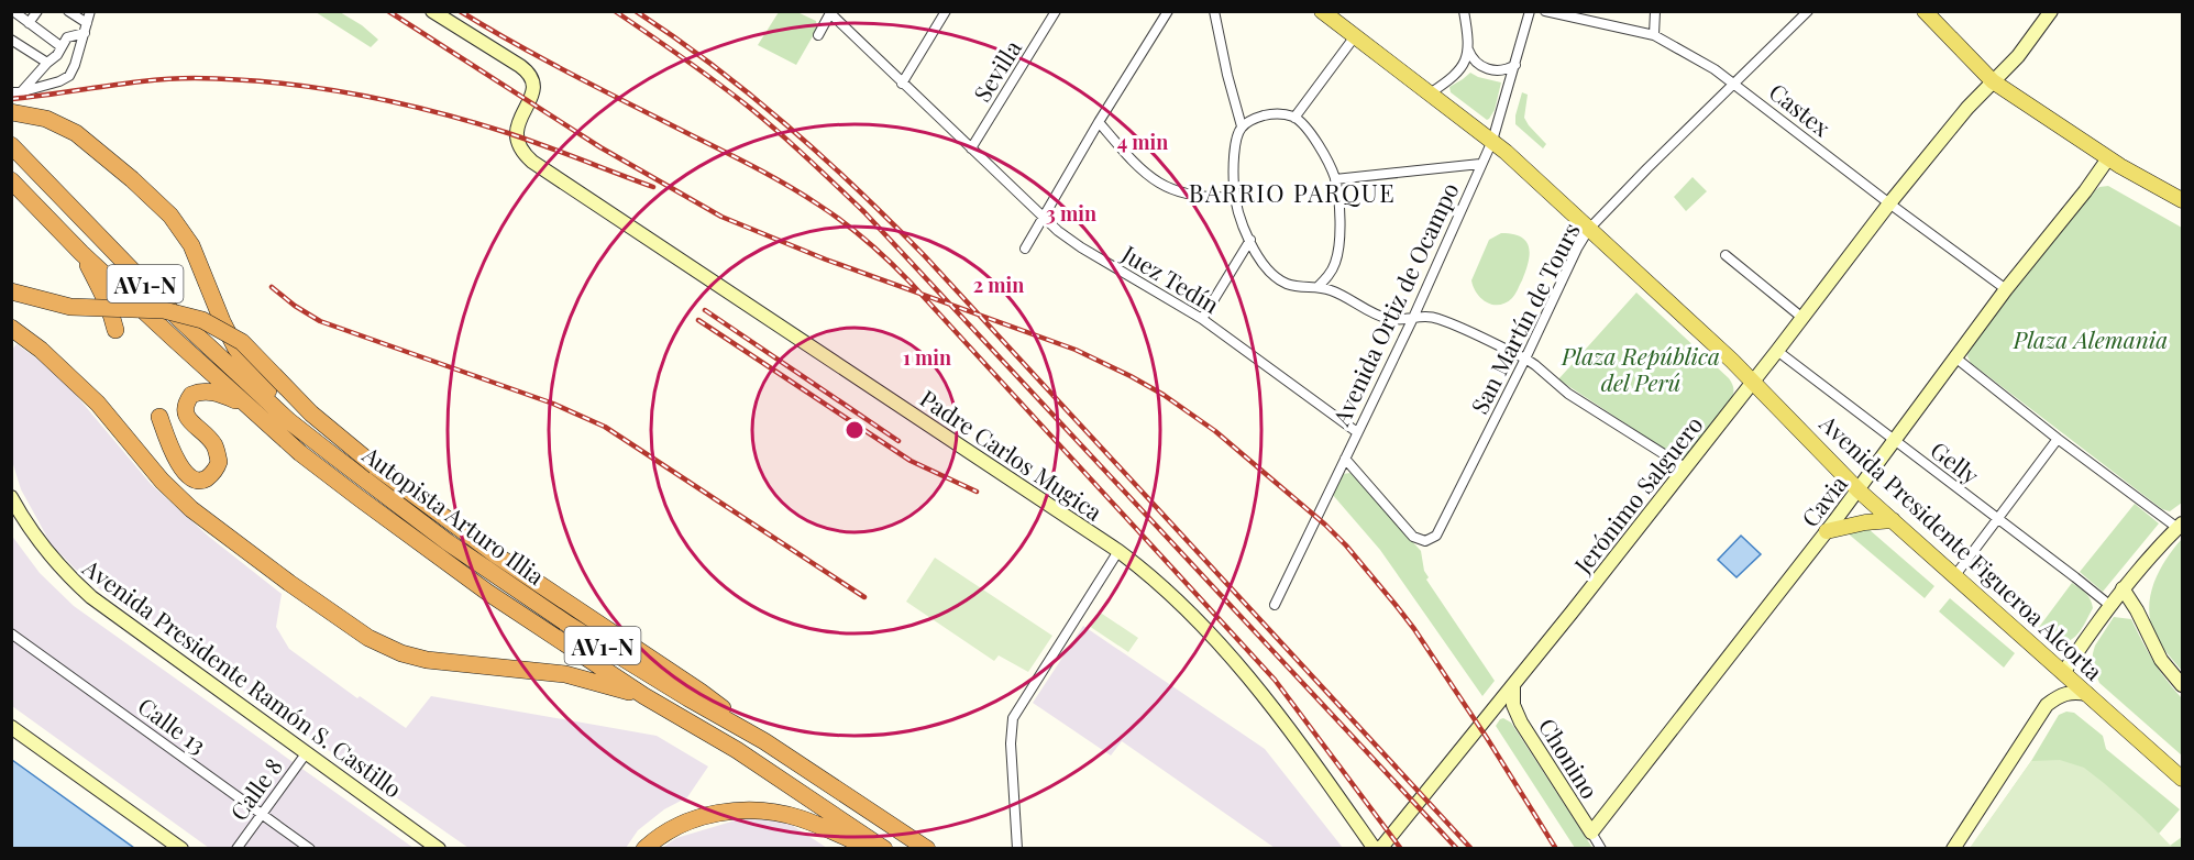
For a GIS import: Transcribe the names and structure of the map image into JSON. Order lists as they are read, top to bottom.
{
  "streets": {
    "highway": ["AV1-N", "Autopista Arturo Illia"],
    "main road": ["Avenida Presidente Figueroa Alcorta"],
    "street": [
      "Sevilla",
      "Castex",
      "Juez Tedín",
      "Avenida Ortiz de Ocampo",
      "San Martín de Tours",
      "Padre Carlos Mugica",
      "Gelly",
      "Jerónimo Salguero",
      "Cavia",
      "Avenida Presidente Ramón S. Castillo",
      "Calle 13",
      "Chonino",
      "Calle 8"
    ]
  },
  "crossings": [
    ["Sevilla", "Juez Tedín"],
    ["Castex", "San Martín de Tours"],
    ["Castex", "Jerónimo Salguero"],
    ["Castex", "Cavia"],
    ["Juez Tedín", "Avenida Ortiz de Ocampo"],
    ["Avenida Ortiz de Ocampo", "San Martín de Tours"],
    ["Avenida Ortiz de Ocampo", "Avenida Presidente Figueroa Alcorta"],
    ["San Martín de Tours", "Avenida Presidente Figueroa Alcorta"],
    ["Gelly", "Jerónimo Salguero"],
    ["Gelly", "Cavia"],
    ["Jerónimo Salguero", "Avenida Presidente Figueroa Alcorta"],
    ["Jerónimo Salguero", "Chonino"],
    ["Cavia", "Avenida Presidente Figueroa Alcorta"],
    ["Cavia", "Chonino"],
    ["Avenida Presidente Ramón S. Castillo", "Calle 8"],
    ["Calle 13", "Calle 8"]
  ],
  "districts": ["BARRIO PARQUE"],
  "parks": ["Plaza Alemania", "Plaza República del Perú"],
  "rings": [
    "4 min",
    "3 min",
    "2 min",
    "1 min"
  ]
}
